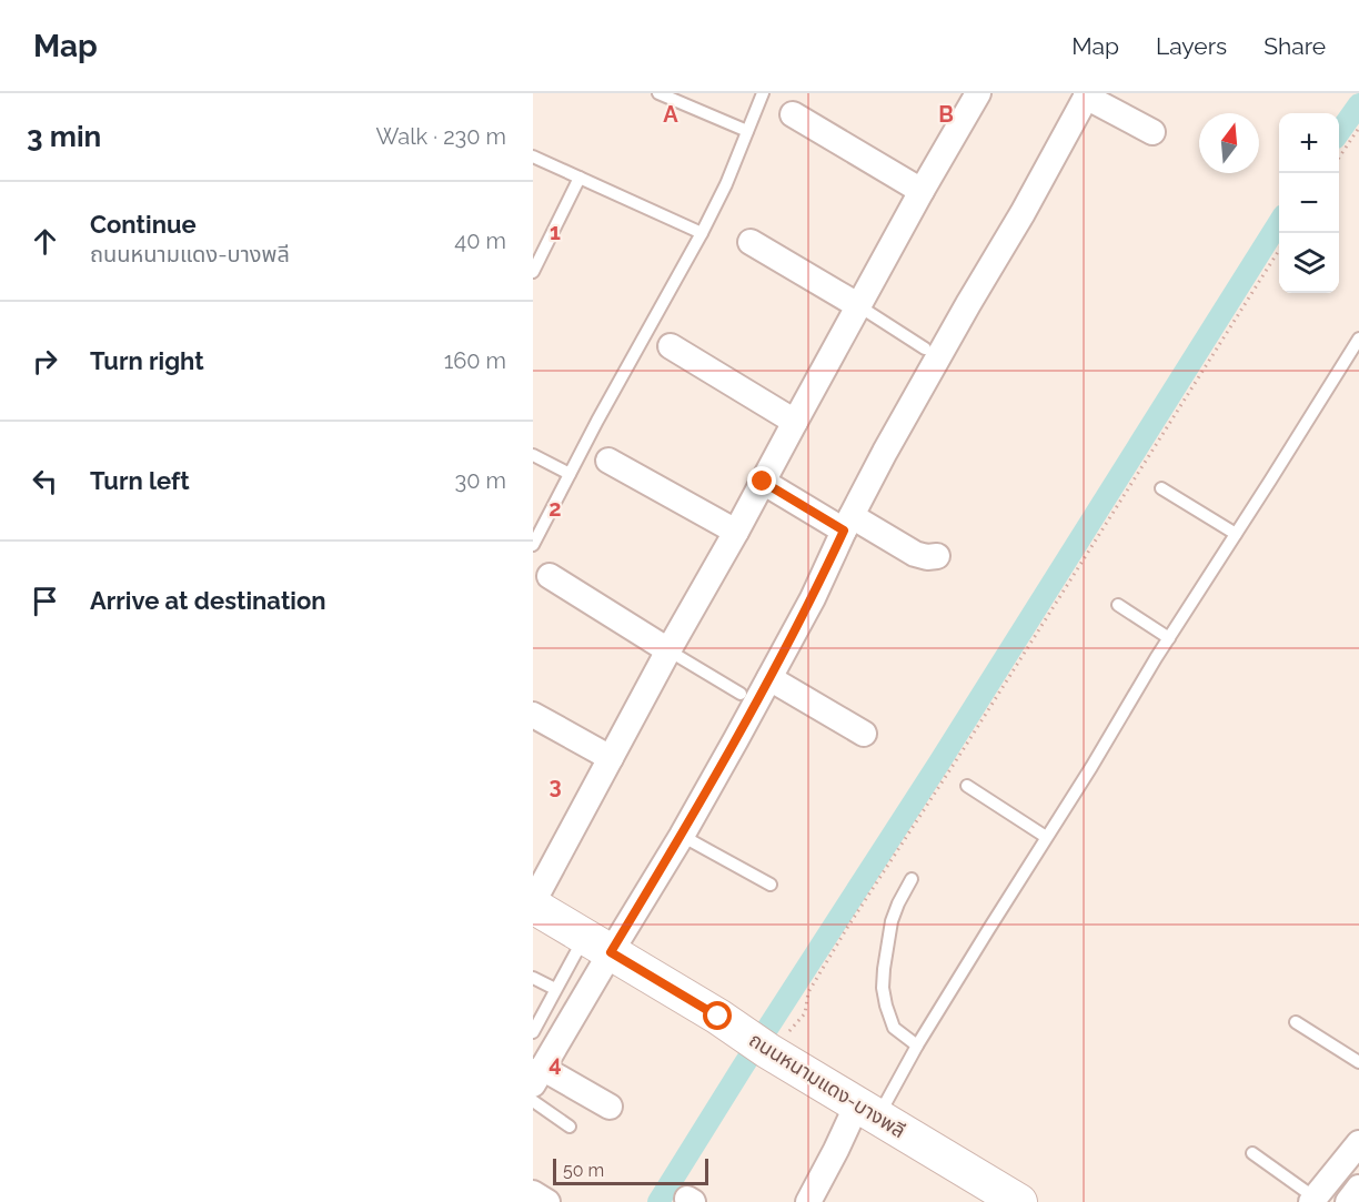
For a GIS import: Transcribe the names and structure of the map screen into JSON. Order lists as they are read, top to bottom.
{
  "streets": {
    "main road": ["ถนนหนามแดง-บางพลี"]
  },
  "scale_bar": "50 m",
  "north": "top",
  "page": {
    "header": "Map",
    "nav": ["Map", "Layers", "Share"],
    "heading": ["3 min", "Walk · 230 m"],
    "map_buttons": ["+", "−"],
    "list": [
      ["Continue", "ถนนหนามแดง-บางพลี", "40 m"],
      ["Turn right", "160 m"],
      ["Turn left", "30 m"],
      "Arrive at destination"
    ],
    "scale": "50 m"
  },
  "grid": {
    "columns": ["A", "B"],
    "rows": [
      "1",
      "2",
      "3",
      "4"
    ]
  }
}
